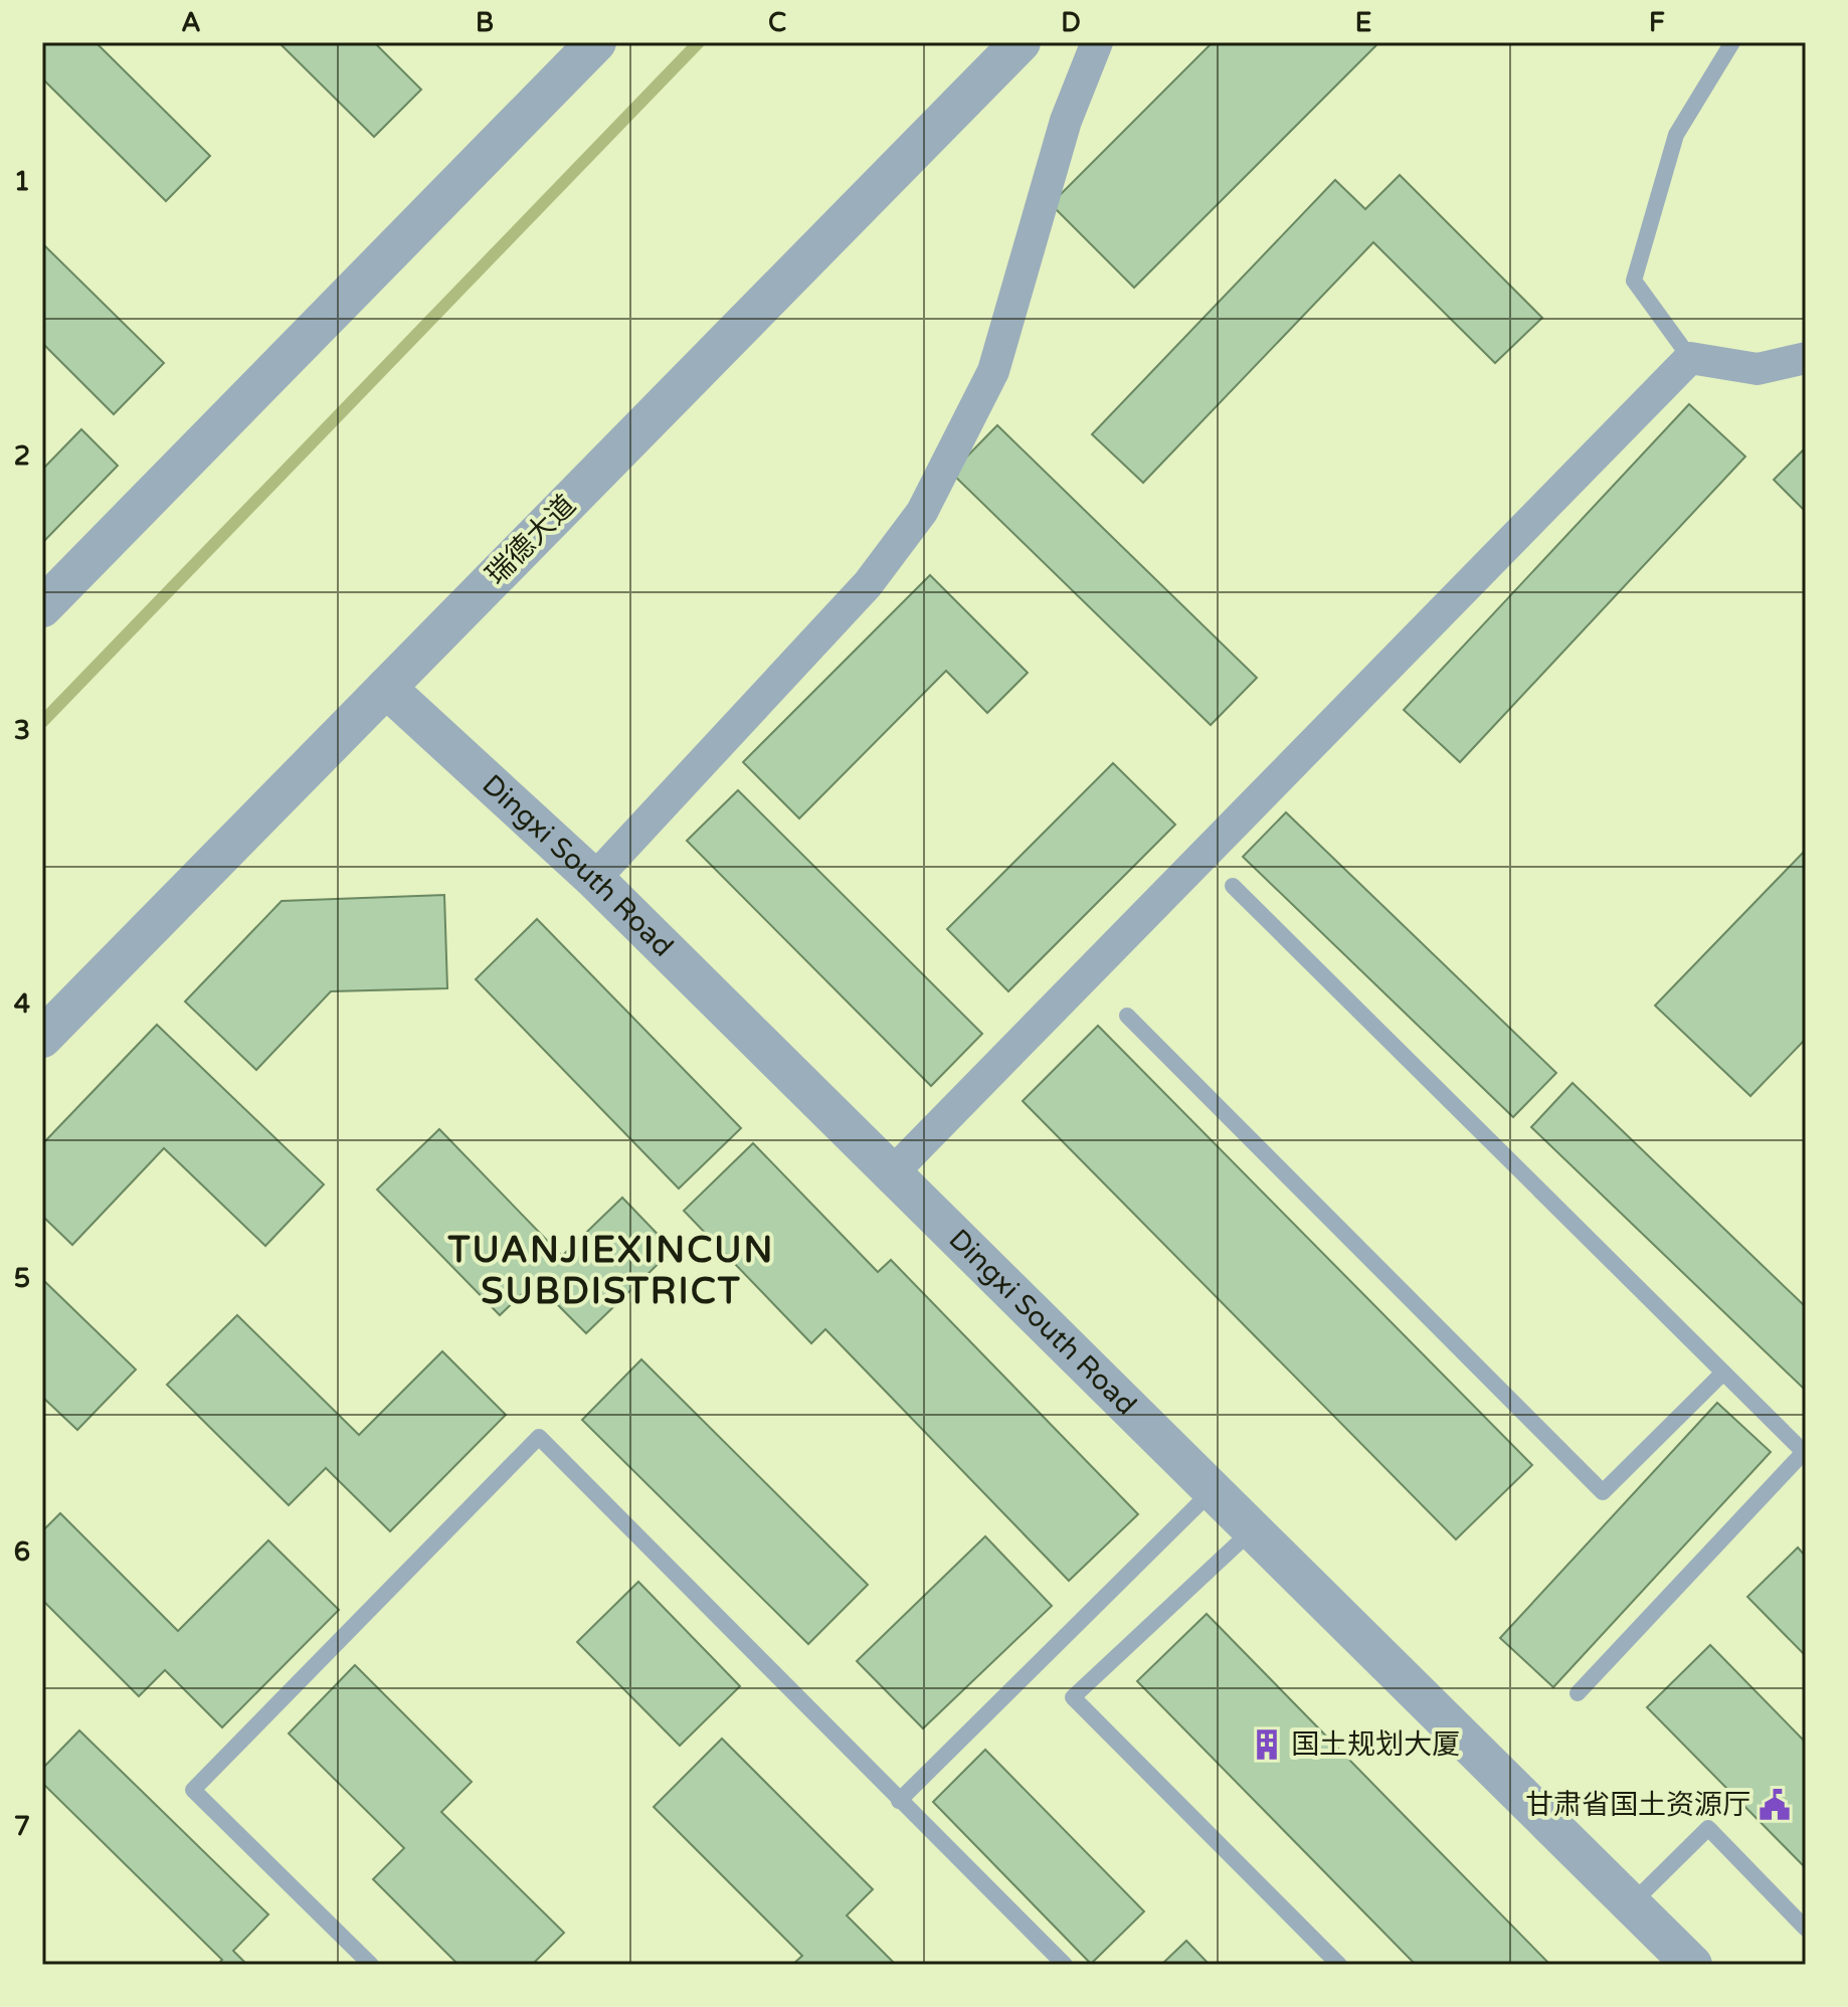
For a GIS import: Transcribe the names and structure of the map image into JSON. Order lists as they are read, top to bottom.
{
  "streets": {
    "street": ["瑞德大道", "Dingxi South Road"]
  },
  "crossings": [
    ["瑞德大道", "Dingxi South Road"]
  ],
  "districts": ["TUANJIEXINCUN SUBDISTRICT"],
  "places": {
    "building": ["国土规划大厦"],
    "public building": ["甘肃省国土资源厅"]
  },
  "grid": {
    "columns": [
      "A",
      "B",
      "C",
      "D",
      "E",
      "F"
    ],
    "rows": [
      "1",
      "2",
      "3",
      "4",
      "5",
      "6",
      "7"
    ]
  }
}
